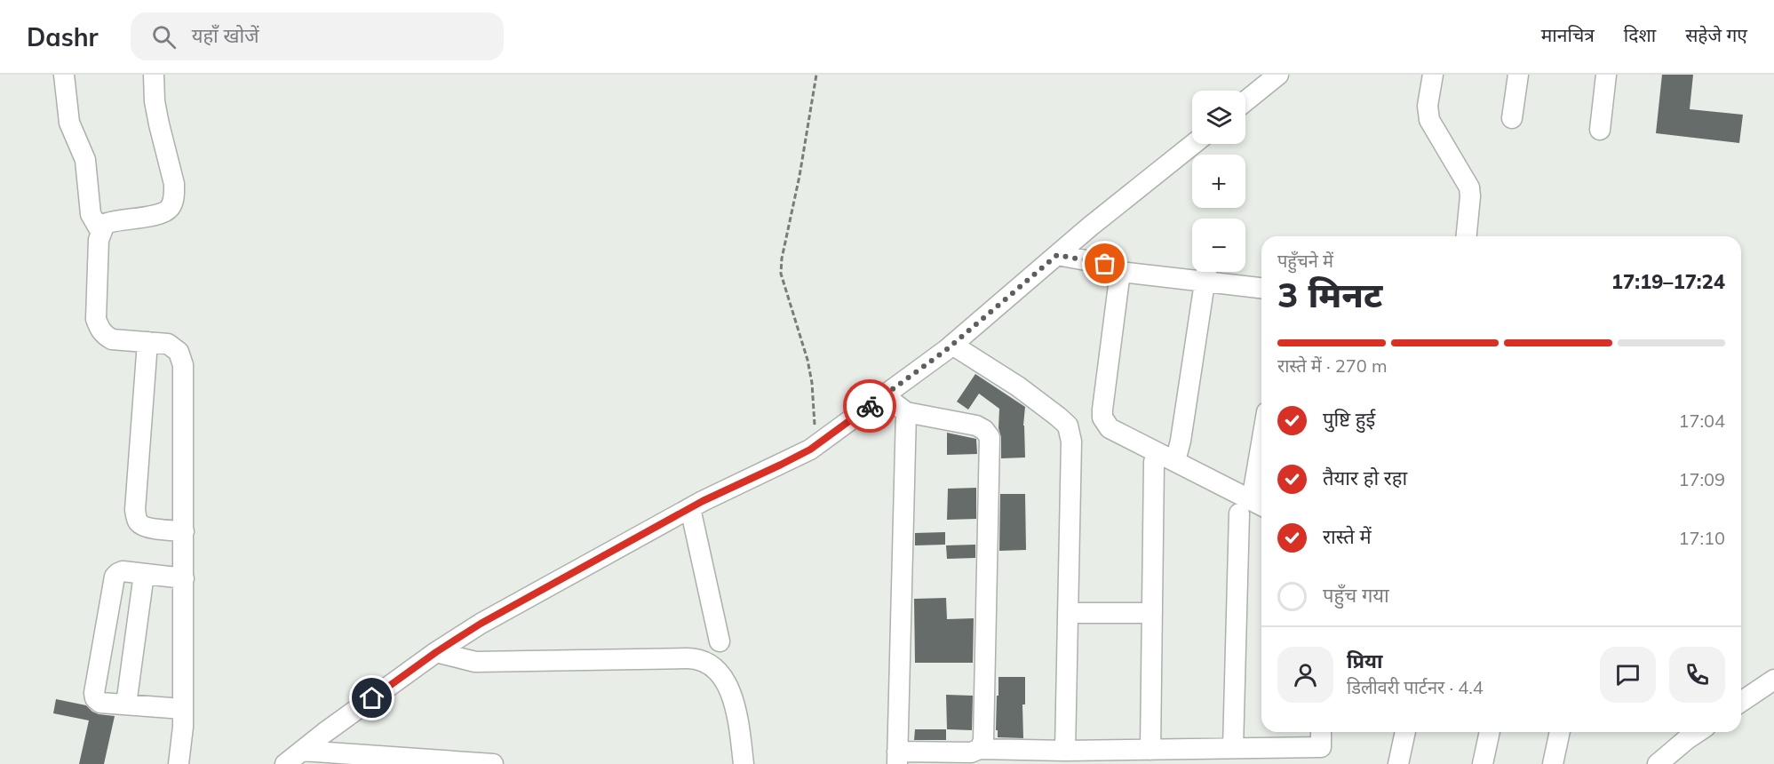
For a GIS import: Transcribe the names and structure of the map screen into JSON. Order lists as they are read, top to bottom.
{
  "page": {
    "header": "Dashr",
    "search": "यहाँ खोजें",
    "nav": ["मानचित्र", "दिशा", "सहेजे गए"],
    "map_buttons": ["+", "−"],
    "heading": ["3 मिनट", "पहुँचने में", "17:19–17:24"],
    "panel": ["प्रिया", "डिलीवरी पार्टनर · 4.4"],
    "bar": "रास्ते में · 270 m",
    "list": [
      ["पुष्टि हुई", "17:04"],
      ["तैयार हो रहा", "17:09"],
      ["रास्ते में", "17:10"],
      "पहुँच गया"
    ]
  }
}
